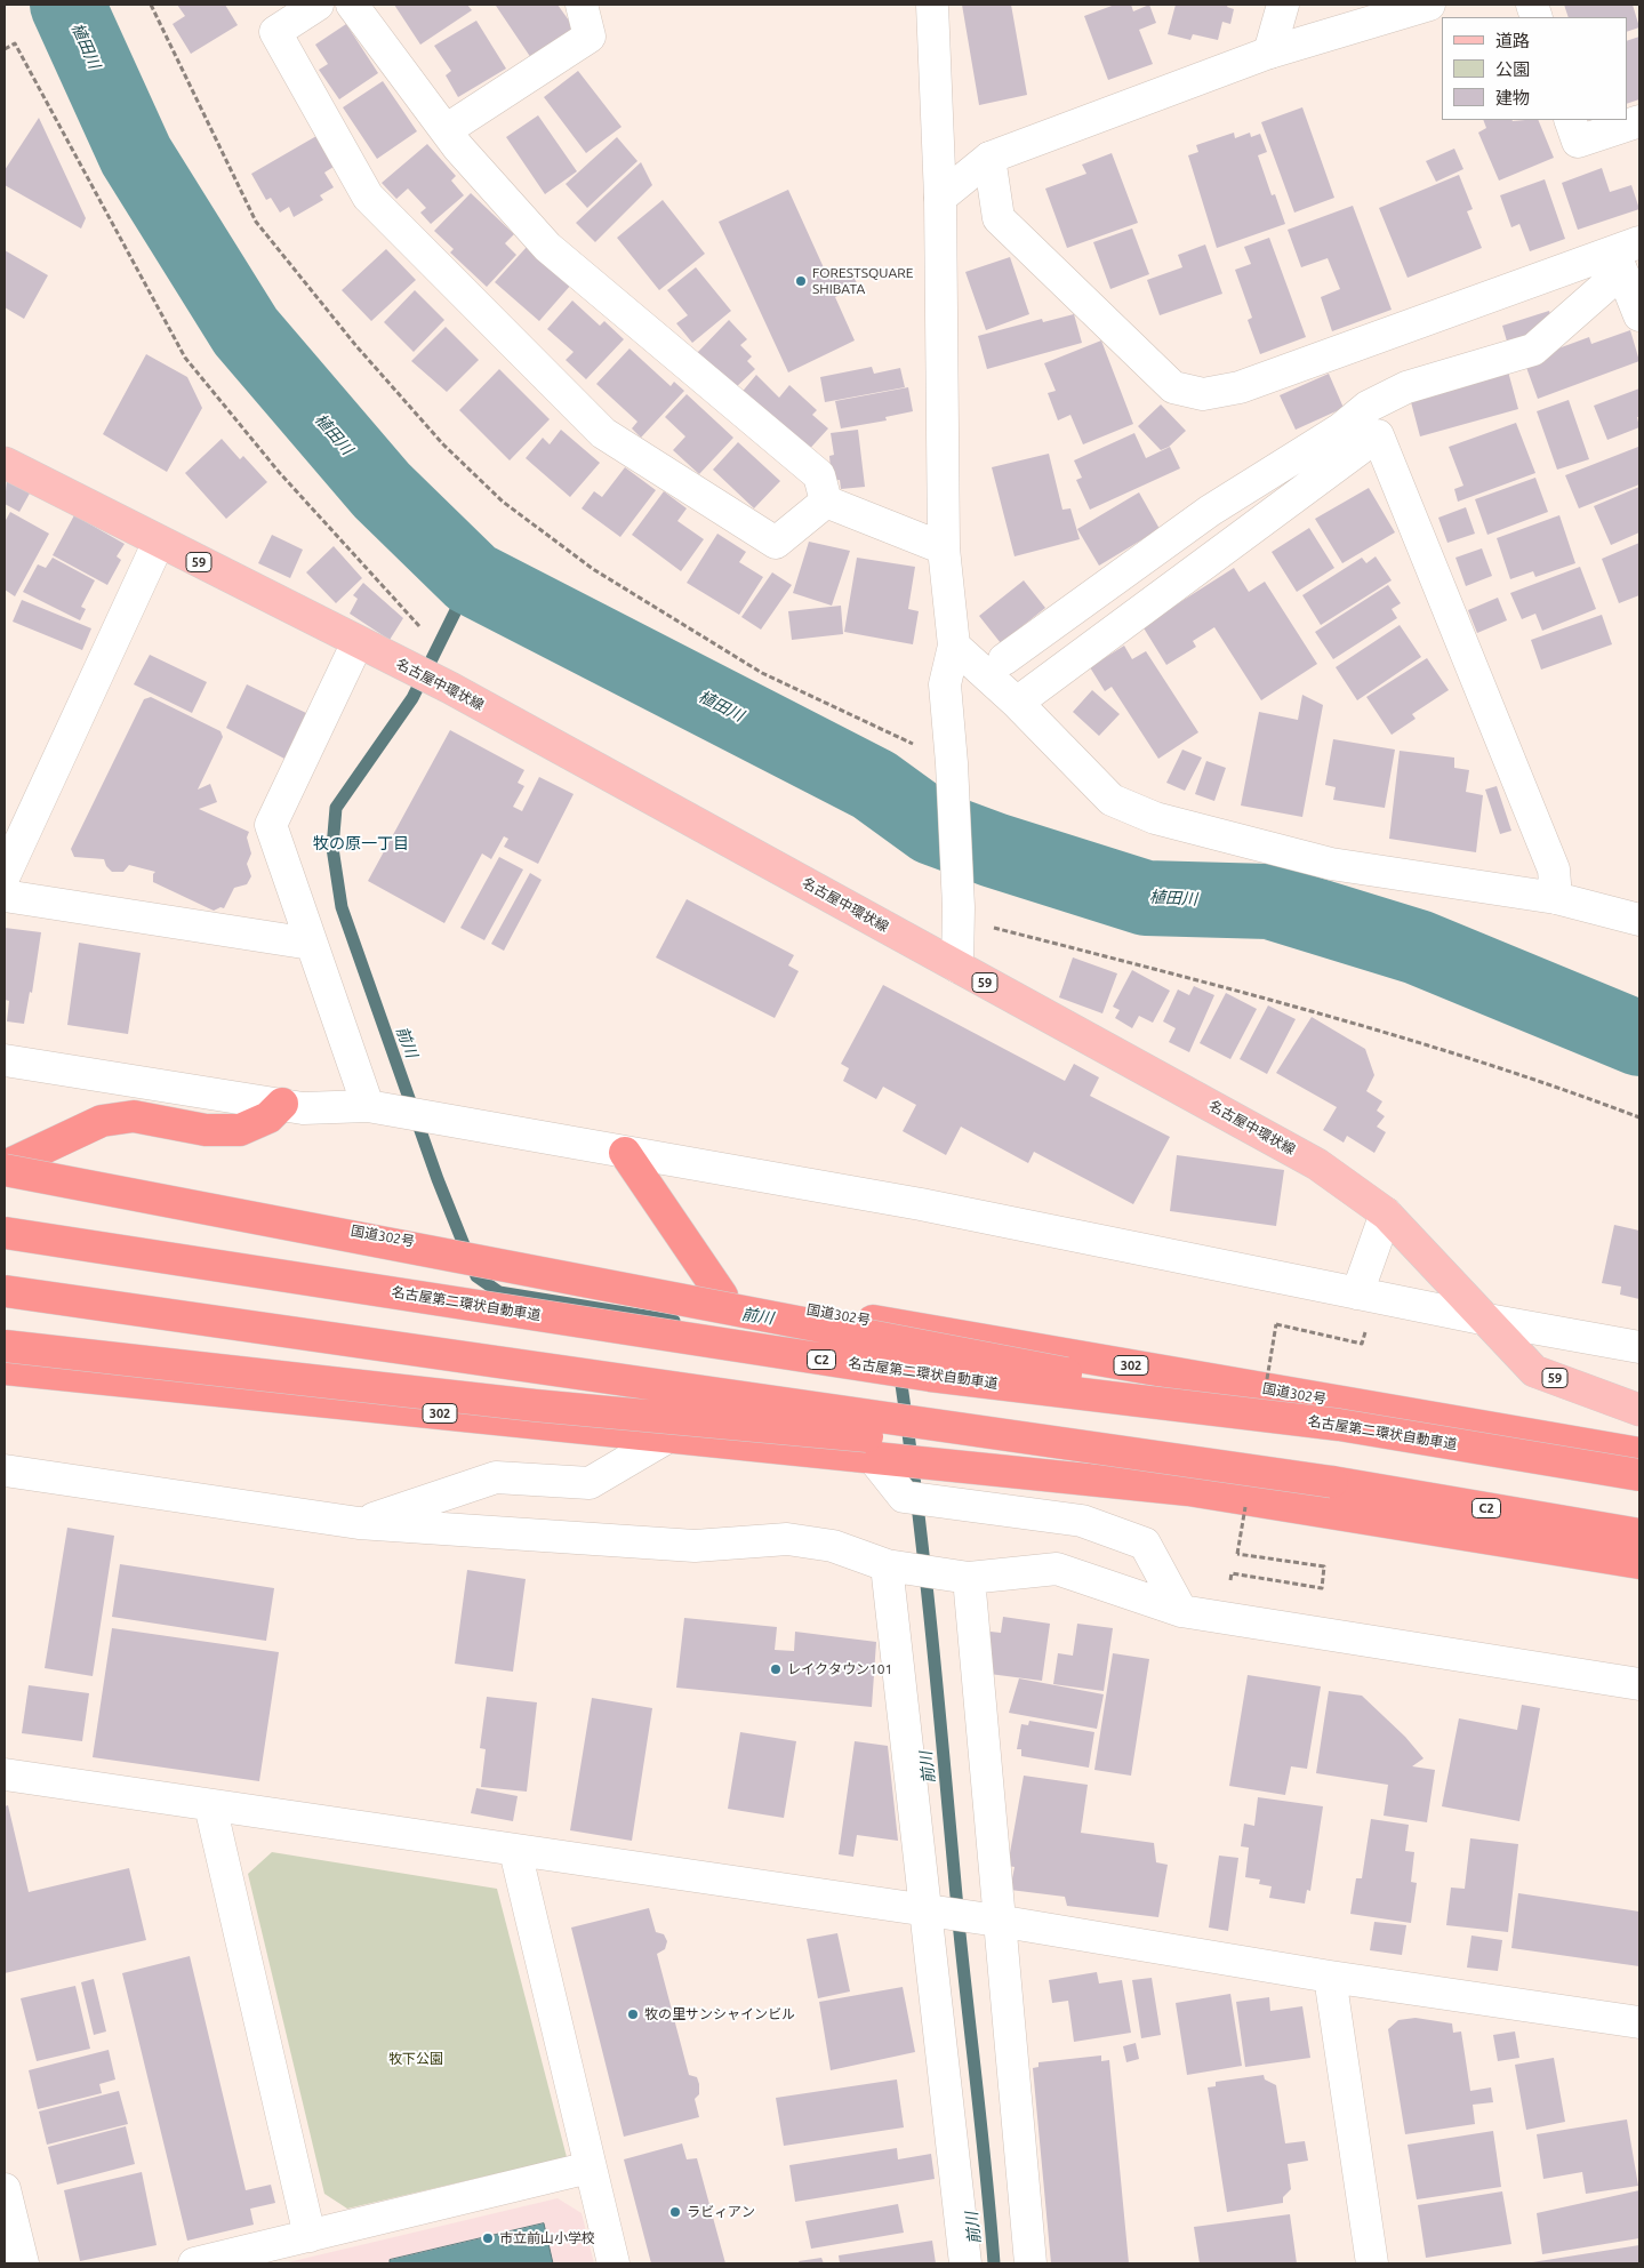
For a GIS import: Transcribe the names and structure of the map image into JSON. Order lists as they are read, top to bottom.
{
  "streets": {
    "highway": [
      "国道302号",
      "名古屋第二環状自動車道",
      "C2",
      "302"
    ],
    "main road": ["59", "名古屋中環状線"]
  },
  "districts": ["牧の原一丁目"],
  "water": ["植田川", "前川"],
  "parks": ["牧下公園"],
  "places": [
    "FORESTSQUARE SHIBATA",
    "レイクタウン101",
    "牧の里サンシャインビル",
    "ラビィアン",
    "市立前山小学校"
  ],
  "legend": ["道路", "公園", "建物"]
}
